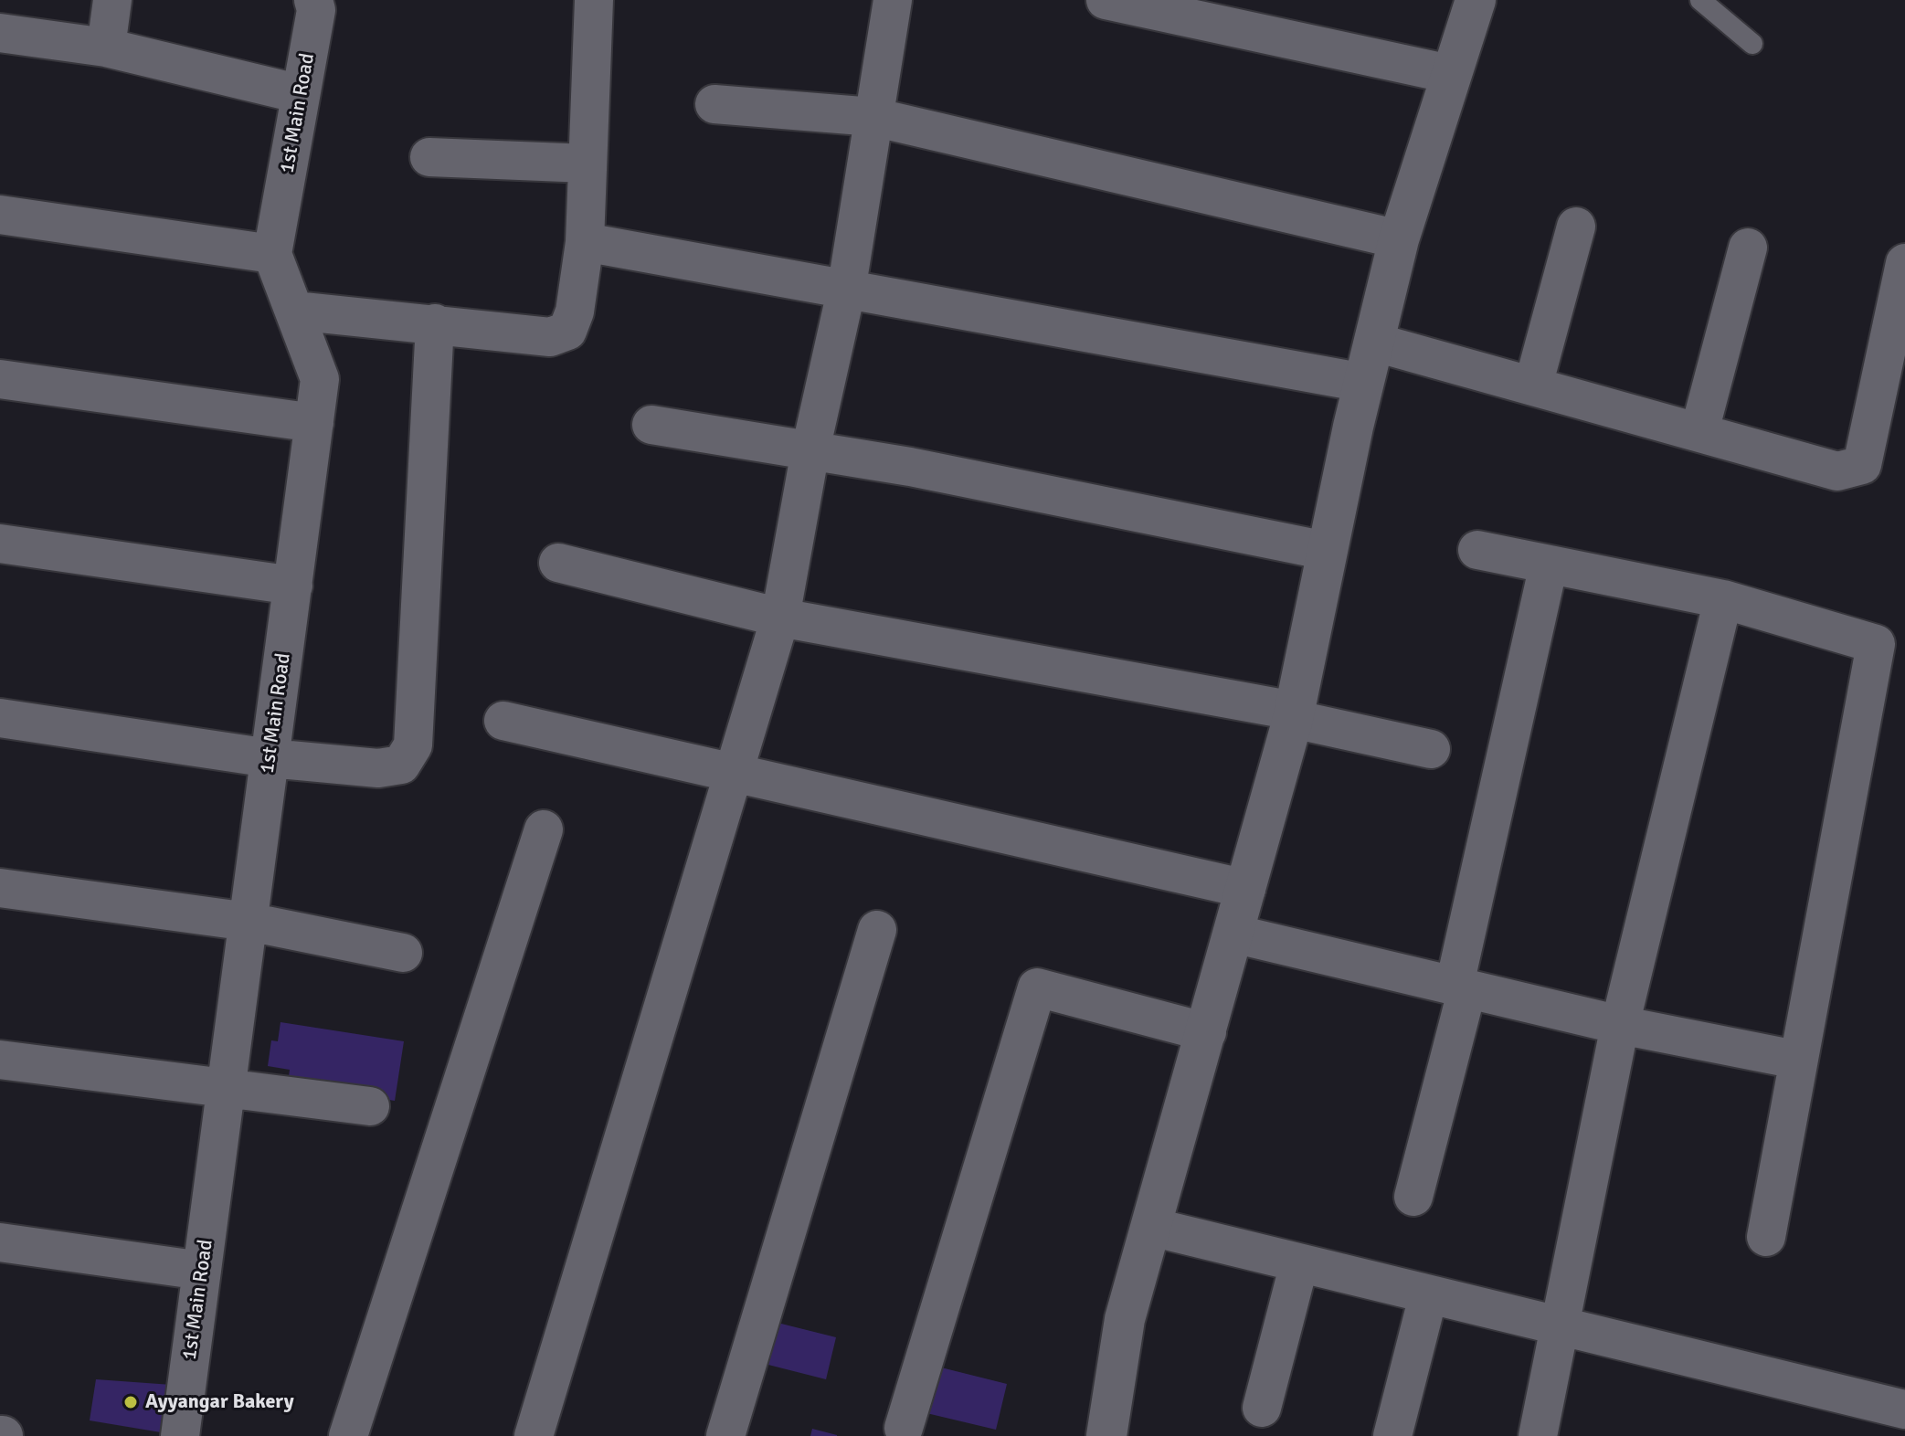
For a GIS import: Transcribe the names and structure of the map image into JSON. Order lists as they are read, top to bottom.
{
  "streets": {
    "street": ["1st Main Road"]
  },
  "places": ["Ayyangar Bakery"]
}
